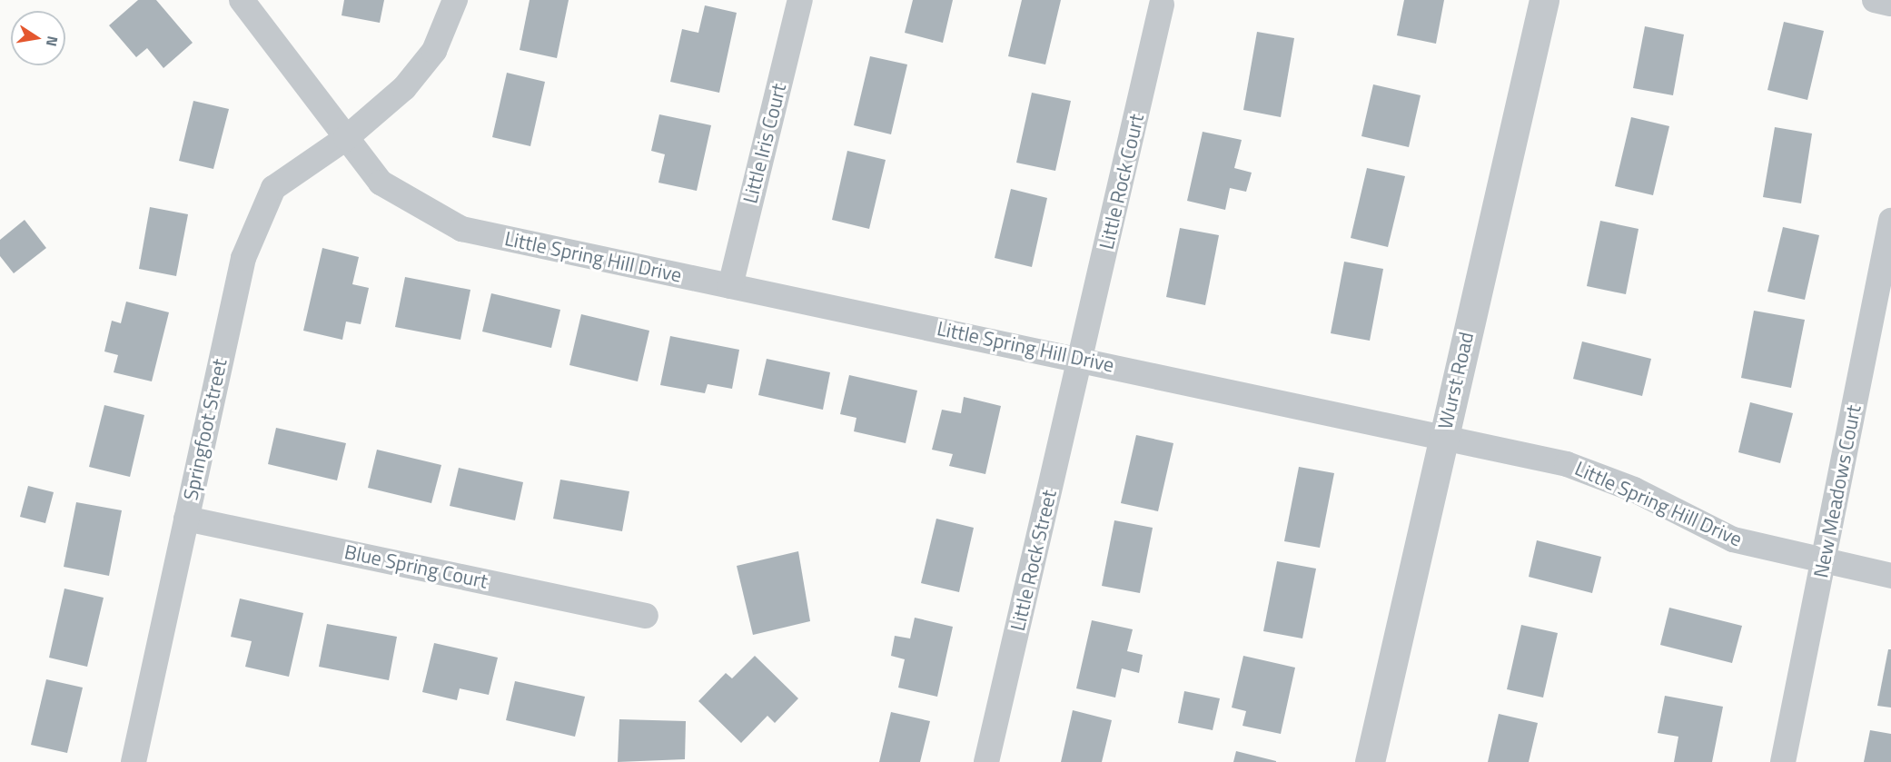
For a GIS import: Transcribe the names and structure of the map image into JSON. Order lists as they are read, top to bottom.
{
  "streets": {
    "street": [
      "Little Iris Court",
      "Little Rock Court",
      "Little Spring Hill Drive",
      "Wurst Road",
      "Springfoot Street",
      "New Meadows Court",
      "Little Rock Street",
      "Blue Spring Court"
    ]
  },
  "crossings": [
    ["Little Iris Court", "Little Spring Hill Drive"],
    ["Little Rock Court", "Little Spring Hill Drive"],
    ["Little Rock Court", "Little Rock Street"],
    ["Little Spring Hill Drive", "Wurst Road"],
    ["Little Spring Hill Drive", "Springfoot Street"],
    ["Little Spring Hill Drive", "New Meadows Court"],
    ["Little Spring Hill Drive", "Little Rock Street"],
    ["Springfoot Street", "Blue Spring Court"]
  ],
  "north": "right"
}
